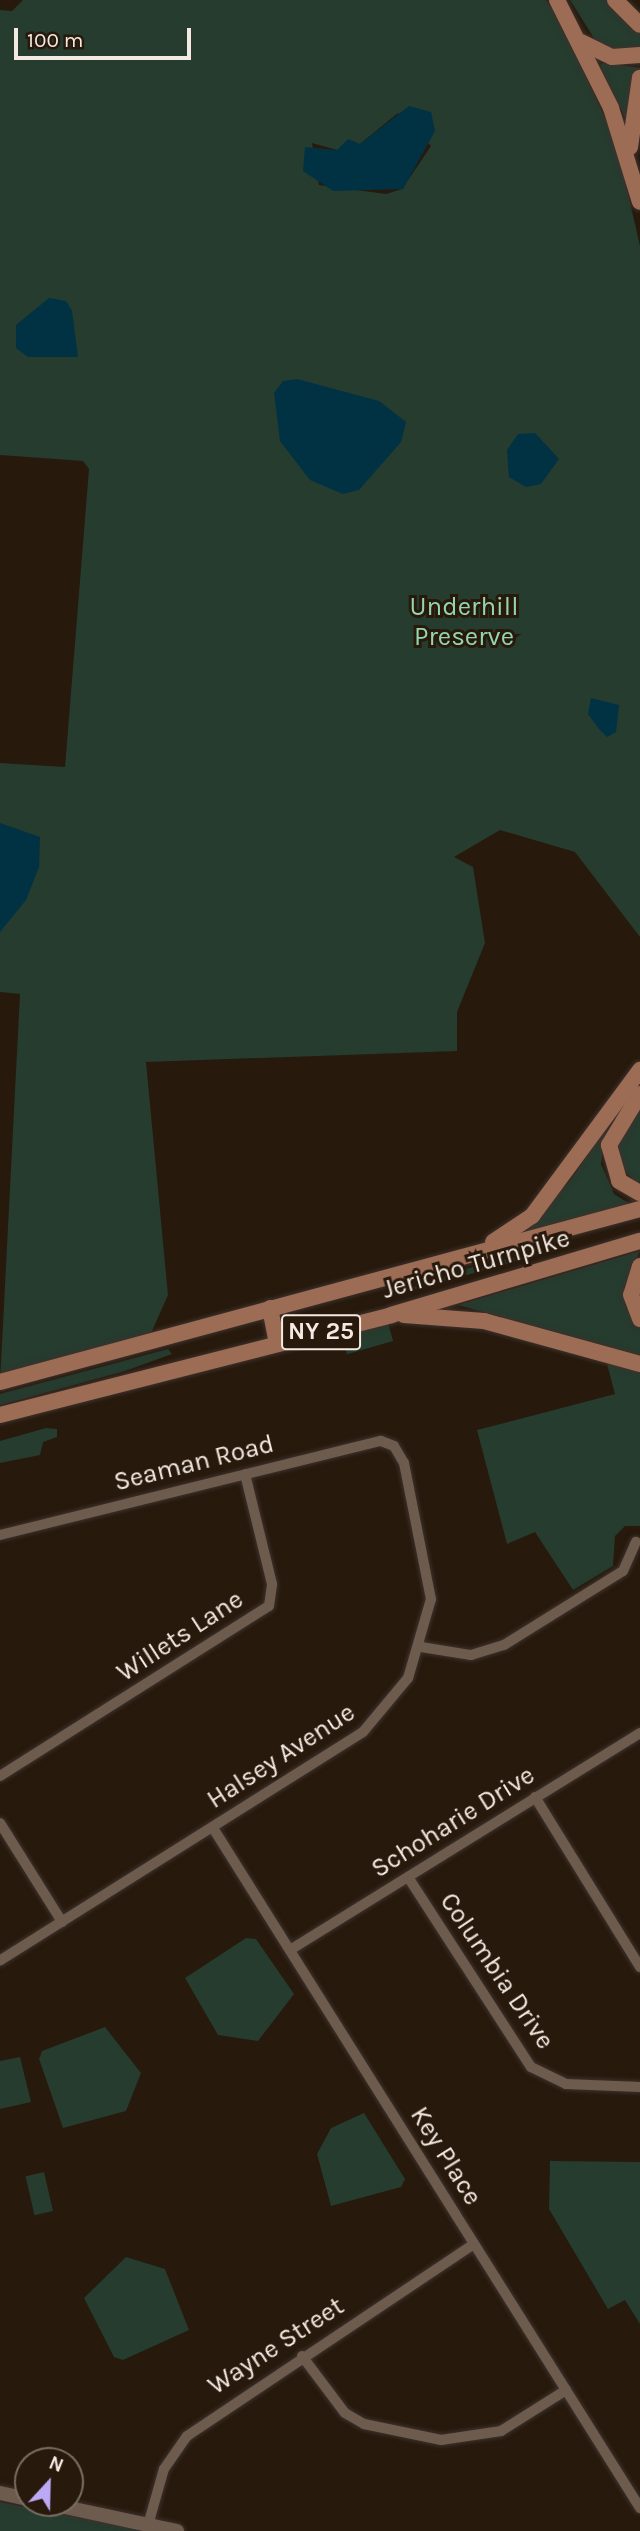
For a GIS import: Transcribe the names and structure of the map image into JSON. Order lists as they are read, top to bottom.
{
  "streets": {
    "main road": ["Jericho Turnpike", "NY 25"],
    "street": [
      "Seaman Road",
      "Willets Lane",
      "Halsey Avenue",
      "Schoharie Drive",
      "Columbia Drive",
      "Key Place",
      "Wayne Street"
    ]
  },
  "crossings": [
    ["Seaman Road", "Willets Lane"],
    ["Seaman Road", "Halsey Avenue"],
    ["Halsey Avenue", "Key Place"],
    ["Schoharie Drive", "Columbia Drive"],
    ["Schoharie Drive", "Key Place"],
    ["Key Place", "Wayne Street"]
  ],
  "parks": ["Underhill Preserve"],
  "scale_bar": "100 m",
  "north": "top"
}
